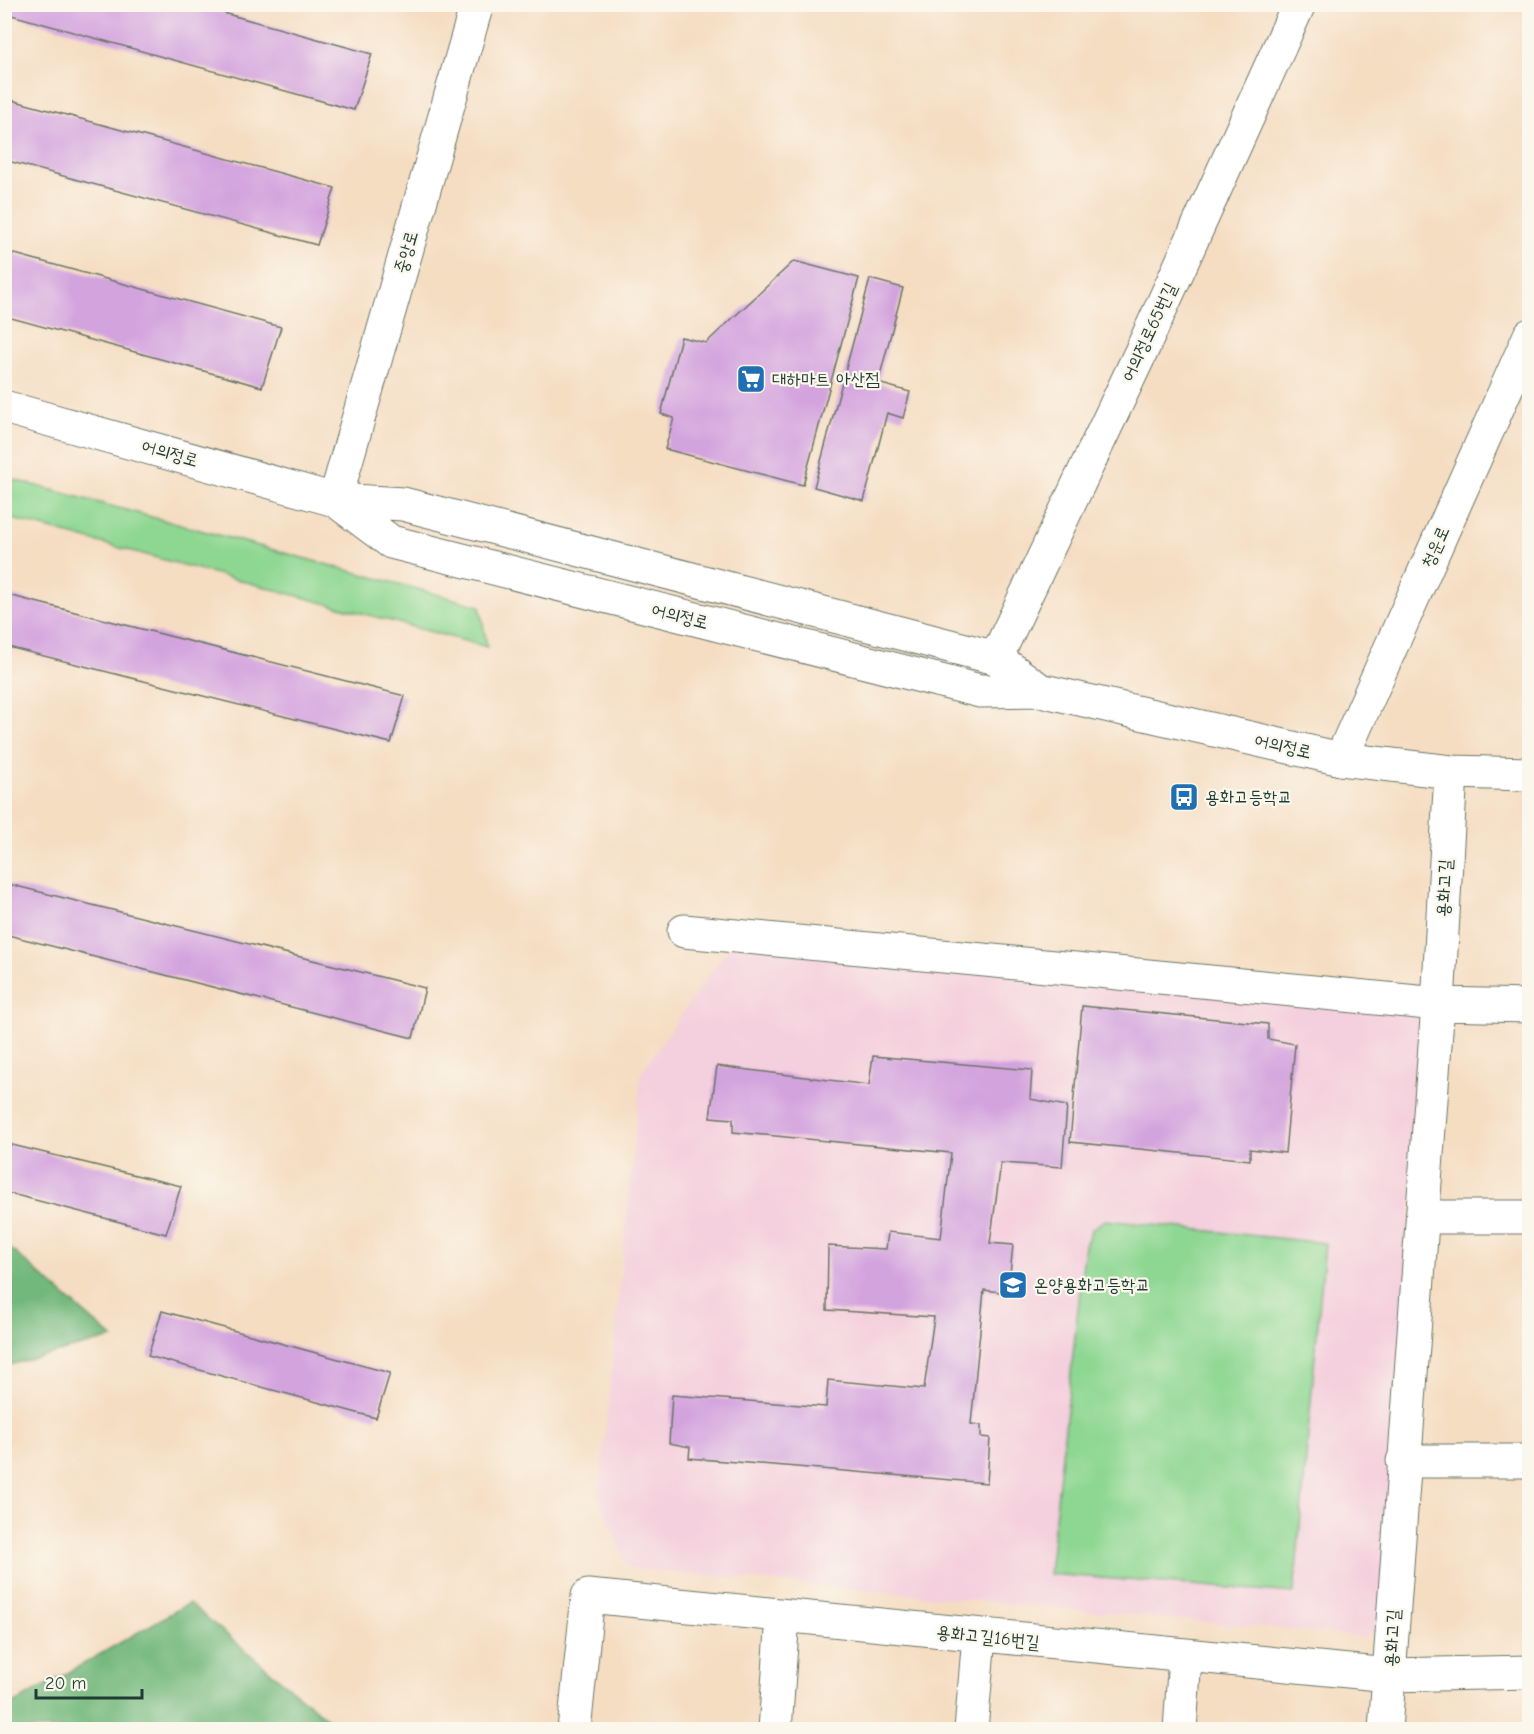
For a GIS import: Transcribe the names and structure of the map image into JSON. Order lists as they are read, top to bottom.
{
  "streets": {
    "street": [
      "중앙로",
      "어의정로65번길",
      "어의정로",
      "청운로",
      "용화고길",
      "용화고길16번길"
    ]
  },
  "crossings": [
    ["중앙로", "어의정로"],
    ["어의정로65번길", "어의정로"],
    ["어의정로", "청운로"],
    ["어의정로", "용화고길"],
    ["용화고길", "용화고길16번길"]
  ],
  "places": {
    "supermarket": ["대하마트 아산점"],
    "bus stop": ["용화고등학교"],
    "school or university": ["온양용화고등학교"]
  },
  "scale_bar": "20 m"
}
